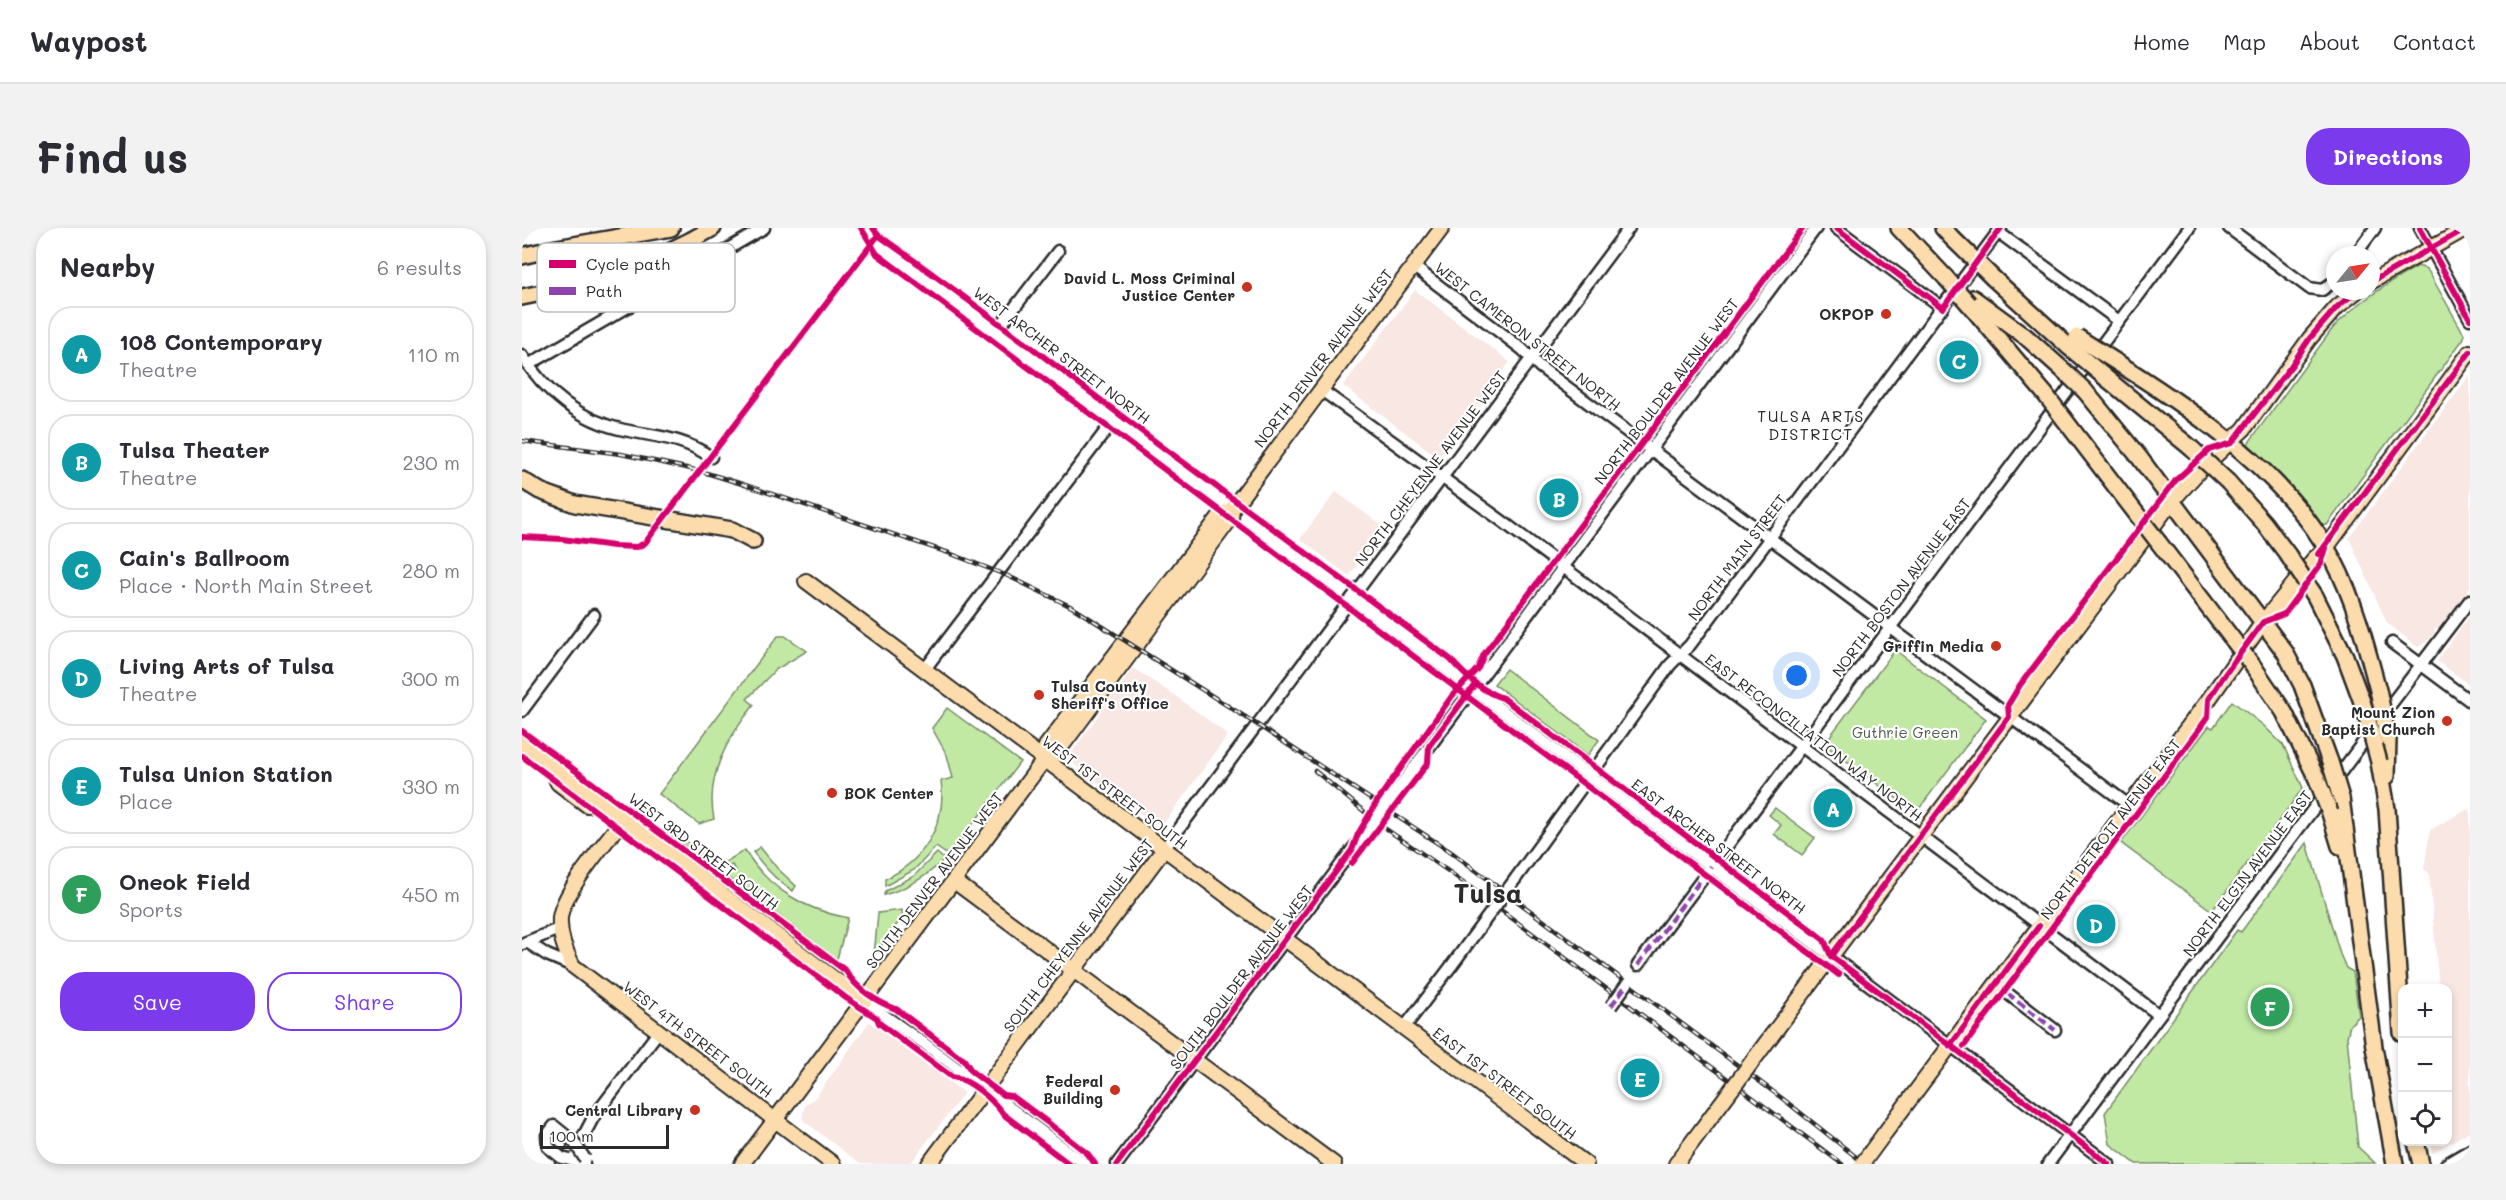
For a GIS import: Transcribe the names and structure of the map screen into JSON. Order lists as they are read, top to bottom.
{
  "streets": {
    "main road": [
      "NORTH DENVER AVENUE WEST",
      "WEST 1ST STREET SOUTH",
      "NORTH DETROIT AVENUE EAST",
      "WEST 3RD STREET SOUTH",
      "SOUTH DENVER AVENUE WEST",
      "SOUTH CHEYENNE AVENUE WEST",
      "WEST 4TH STREET SOUTH",
      "EAST 1ST STREET SOUTH"
    ],
    "street": [
      "WEST CAMERON STREET NORTH",
      "WEST ARCHER STREET NORTH",
      "NORTH BOULDER AVENUE WEST",
      "NORTH CHEYENNE AVENUE WEST",
      "NORTH MAIN STREET",
      "NORTH BOSTON AVENUE EAST",
      "EAST RECONCILIATION WAY NORTH",
      "EAST ARCHER STREET NORTH",
      "NORTH ELGIN AVENUE EAST",
      "SOUTH BOULDER AVENUE WEST"
    ]
  },
  "crossings": [
    ["WEST CAMERON STREET NORTH", "NORTH DENVER AVENUE WEST"],
    ["WEST CAMERON STREET NORTH", "NORTH BOULDER AVENUE WEST"],
    ["WEST CAMERON STREET NORTH", "NORTH CHEYENNE AVENUE WEST"],
    ["WEST CAMERON STREET NORTH", "NORTH MAIN STREET"],
    ["WEST CAMERON STREET NORTH", "NORTH BOSTON AVENUE EAST"],
    ["WEST CAMERON STREET NORTH", "NORTH DETROIT AVENUE EAST"],
    ["WEST ARCHER STREET NORTH", "NORTH DENVER AVENUE WEST"],
    ["NORTH DENVER AVENUE WEST", "EAST RECONCILIATION WAY NORTH"],
    ["NORTH DENVER AVENUE WEST", "SOUTH DENVER AVENUE WEST"],
    ["NORTH BOULDER AVENUE WEST", "EAST RECONCILIATION WAY NORTH"],
    ["NORTH BOULDER AVENUE WEST", "SOUTH BOULDER AVENUE WEST"],
    ["NORTH CHEYENNE AVENUE WEST", "EAST RECONCILIATION WAY NORTH"],
    ["NORTH CHEYENNE AVENUE WEST", "SOUTH CHEYENNE AVENUE WEST"],
    ["NORTH MAIN STREET", "EAST RECONCILIATION WAY NORTH"],
    ["NORTH MAIN STREET", "WEST 1ST STREET SOUTH"],
    ["NORTH MAIN STREET", "EAST ARCHER STREET NORTH"],
    ["NORTH MAIN STREET", "EAST 1ST STREET SOUTH"],
    ["NORTH BOSTON AVENUE EAST", "EAST RECONCILIATION WAY NORTH"],
    ["NORTH BOSTON AVENUE EAST", "EAST ARCHER STREET NORTH"],
    ["EAST RECONCILIATION WAY NORTH", "NORTH DETROIT AVENUE EAST"],
    ["EAST RECONCILIATION WAY NORTH", "NORTH ELGIN AVENUE EAST"],
    ["WEST 1ST STREET SOUTH", "SOUTH DENVER AVENUE WEST"],
    ["WEST 1ST STREET SOUTH", "SOUTH CHEYENNE AVENUE WEST"],
    ["WEST 1ST STREET SOUTH", "SOUTH BOULDER AVENUE WEST"],
    ["WEST 1ST STREET SOUTH", "EAST 1ST STREET SOUTH"],
    ["NORTH DETROIT AVENUE EAST", "EAST ARCHER STREET NORTH"],
    ["EAST ARCHER STREET NORTH", "NORTH ELGIN AVENUE EAST"],
    ["WEST 3RD STREET SOUTH", "SOUTH DENVER AVENUE WEST"],
    ["WEST 3RD STREET SOUTH", "SOUTH CHEYENNE AVENUE WEST"],
    ["SOUTH DENVER AVENUE WEST", "WEST 4TH STREET SOUTH"]
  ],
  "districts": ["TULSA ARTS DISTRICT", "Tulsa"],
  "parks": ["Guthrie Green"],
  "places": [
    "David L. Moss Criminal Justice Center",
    "OKPOP",
    "Griffin Media",
    "Tulsa County Sheriff's Office",
    "Mount Zion Baptist Church",
    "BOK Center",
    "Federal Building",
    "Central Library"
  ],
  "legend": ["Cycle path", "Path"],
  "scale_bar": "100 m",
  "north": "top right",
  "page": {
    "header": "Waypost",
    "nav": [
      "Home",
      "Map",
      "About",
      "Contact"
    ],
    "buttons": [
      "Directions",
      ["Save", "Share"]
    ],
    "title": "Find us",
    "heading": ["Nearby", "6 results"],
    "list": [
      {
        "mark": "A",
        "name": "108 Contemporary",
        "note": "Theatre",
        "value": "110 m"
      },
      {
        "mark": "B",
        "name": "Tulsa Theater",
        "note": "Theatre",
        "value": "230 m"
      },
      {
        "mark": "C",
        "name": "Cain's Ballroom",
        "note": "Place · North Main Street",
        "value": "280 m"
      },
      {
        "mark": "D",
        "name": "Living Arts of Tulsa",
        "note": "Theatre",
        "value": "300 m"
      },
      {
        "mark": "E",
        "name": "Tulsa Union Station",
        "note": "Place",
        "value": "330 m"
      },
      {
        "mark": "F",
        "name": "Oneok Field",
        "note": "Sports",
        "value": "450 m"
      }
    ],
    "pins": [
      "C",
      "B",
      "A",
      "D",
      "F",
      "E"
    ],
    "map_buttons": ["+", "−"],
    "scale": "100 m"
  }
}
